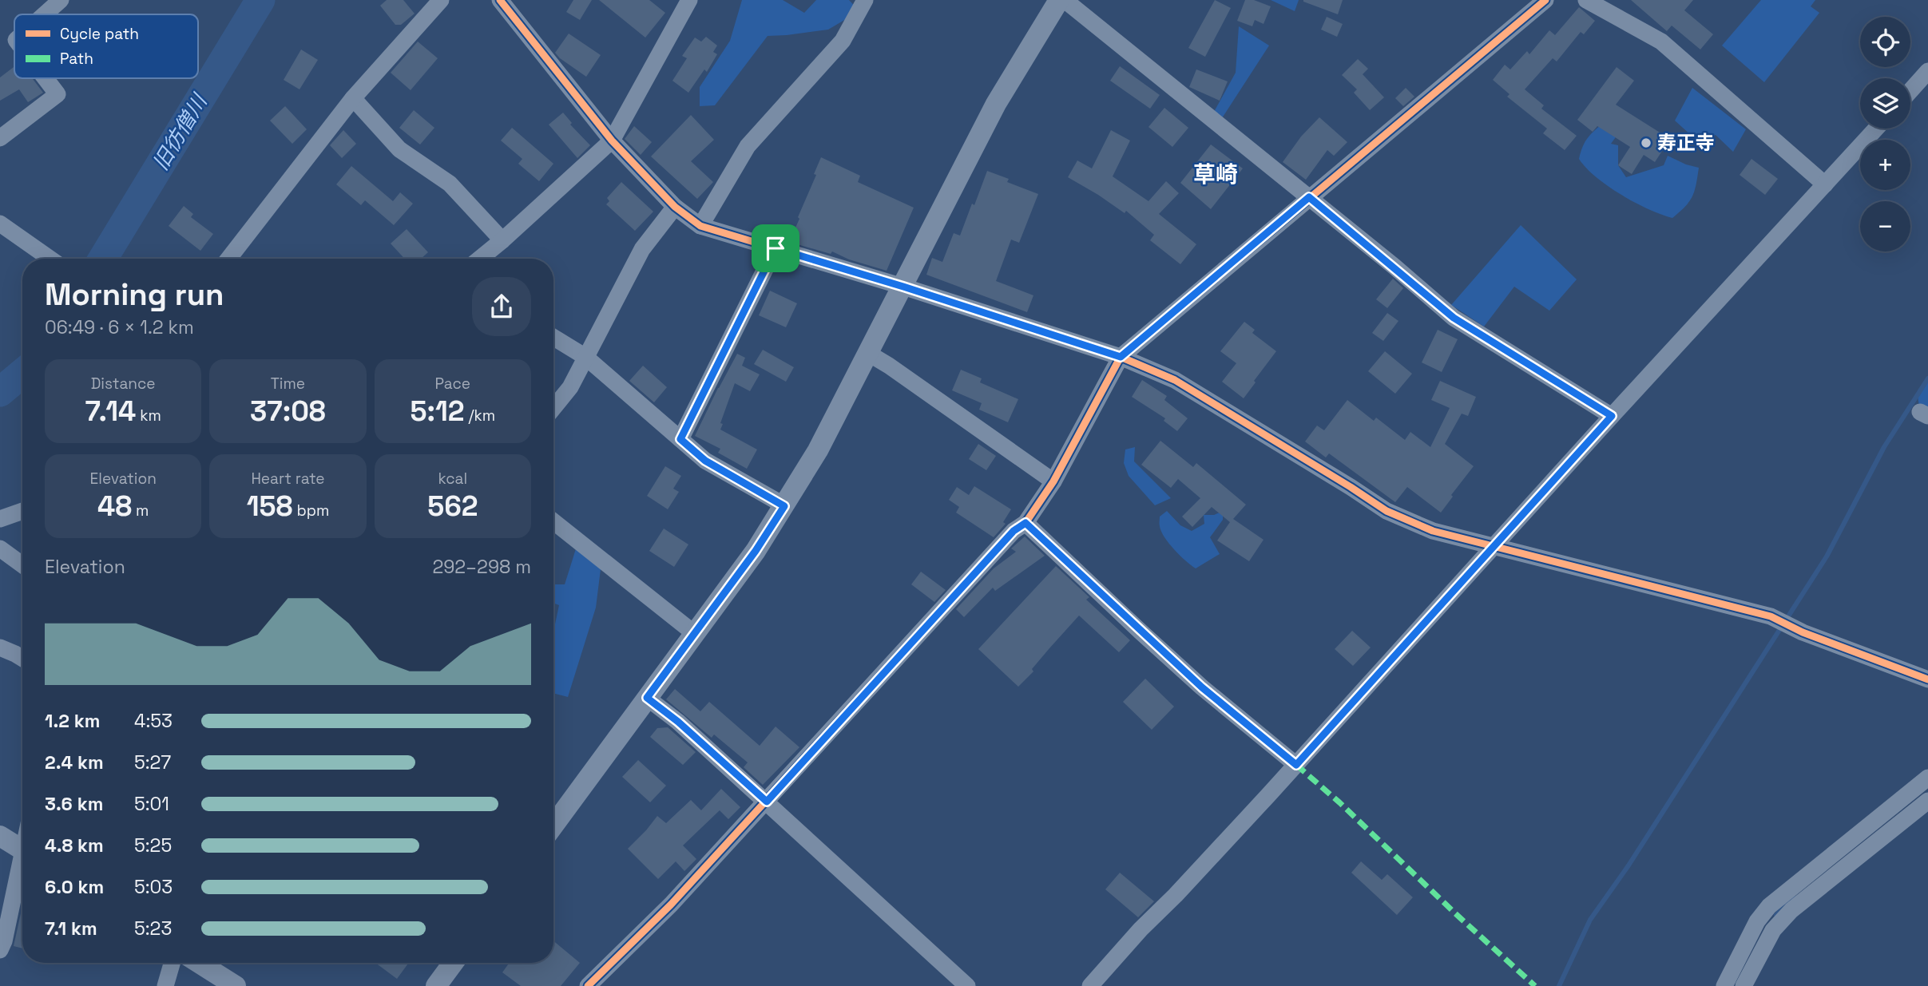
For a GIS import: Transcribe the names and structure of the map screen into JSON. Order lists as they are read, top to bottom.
{
  "districts": ["草崎"],
  "water": ["旧彷僧川"],
  "places": ["寿正寺"],
  "legend": ["Cycle path", "Path"],
  "page": {
    "map_buttons": ["+", "−"],
    "heading": ["Morning run", "06:49 · 6 × 1.2 km"],
    "stats": [
      ["Distance", "7.14 km"],
      ["Time", "37:08"],
      ["Pace", "5:12 /km"],
      ["Elevation", "48 m"],
      ["Heart rate", "158 bpm"],
      ["kcal", "562"]
    ],
    "chart": ["Elevation", "292–298 m"],
    "list": [
      {
        "name": "1.2 km",
        "note": "4:53"
      },
      {
        "name": "2.4 km",
        "note": "5:27"
      },
      {
        "name": "3.6 km",
        "note": "5:01"
      },
      {
        "name": "4.8 km",
        "note": "5:25"
      },
      {
        "name": "6.0 km",
        "note": "5:03"
      },
      {
        "name": "7.1 km",
        "note": "5:23"
      }
    ]
  }
}
